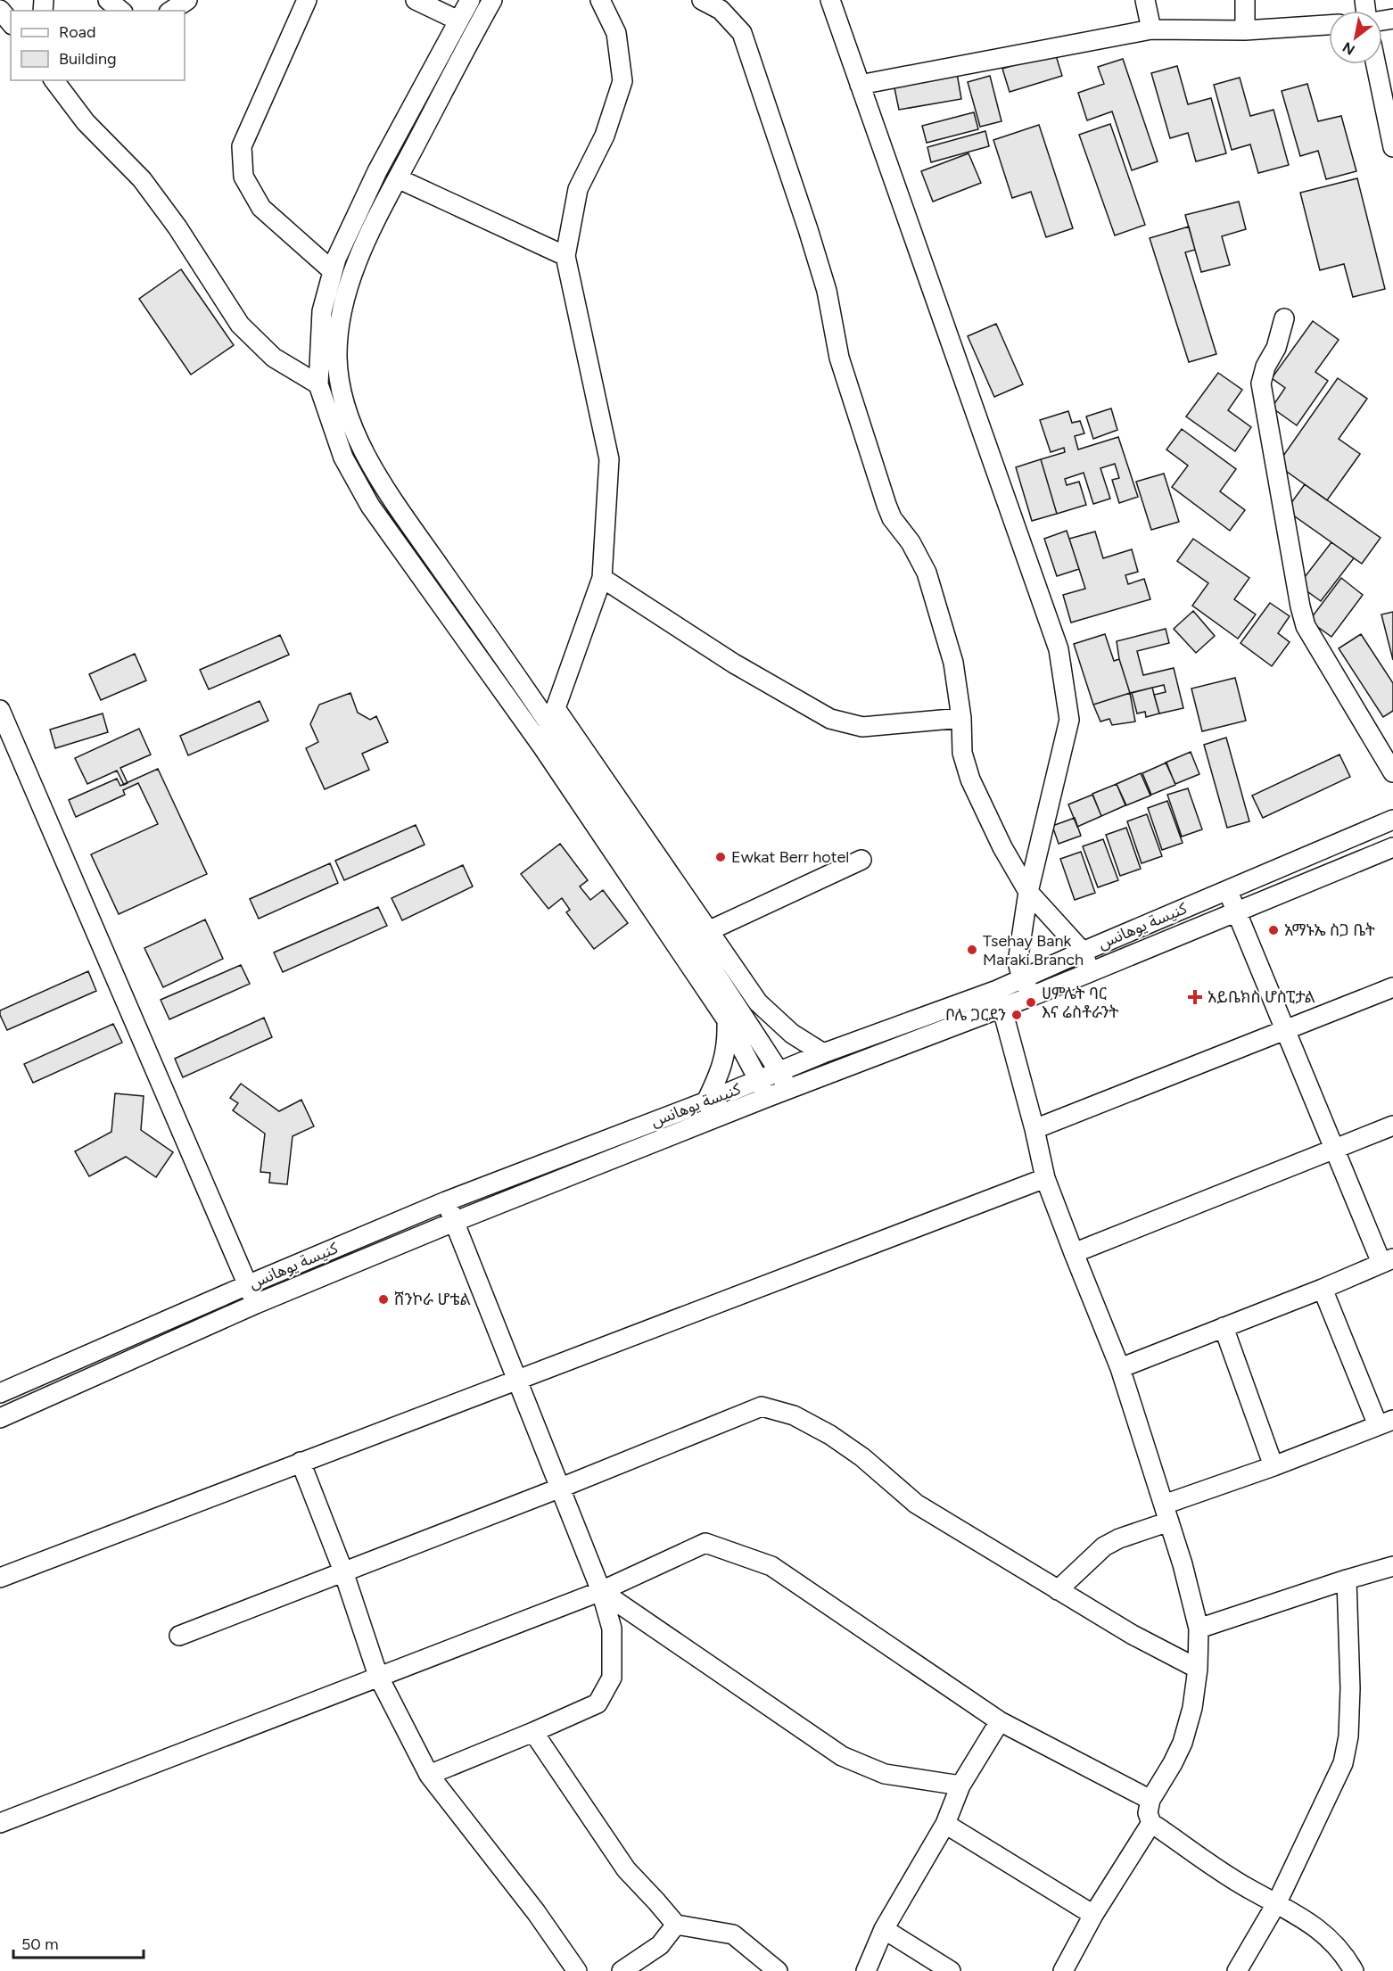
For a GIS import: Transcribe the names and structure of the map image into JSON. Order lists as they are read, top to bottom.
{
  "streets": {
    "street": ["كنيسة يوهانس"]
  },
  "places": {
    "other": [
      "Ewkat Berr hotel",
      "አማኑኤ ስጋ ቤት",
      "Tsehay Bank Maraki Branch",
      "ሀምሌት ባር እና ሬስቶራንት",
      "ቦሌ ጋርደን",
      "ሸንኮራ ሆቴል"
    ],
    "health": ["አይቤክስ ሆስፒታል"]
  },
  "legend": ["Road", "Building"],
  "scale_bar": "50 m",
  "north": "bottom left"
}
